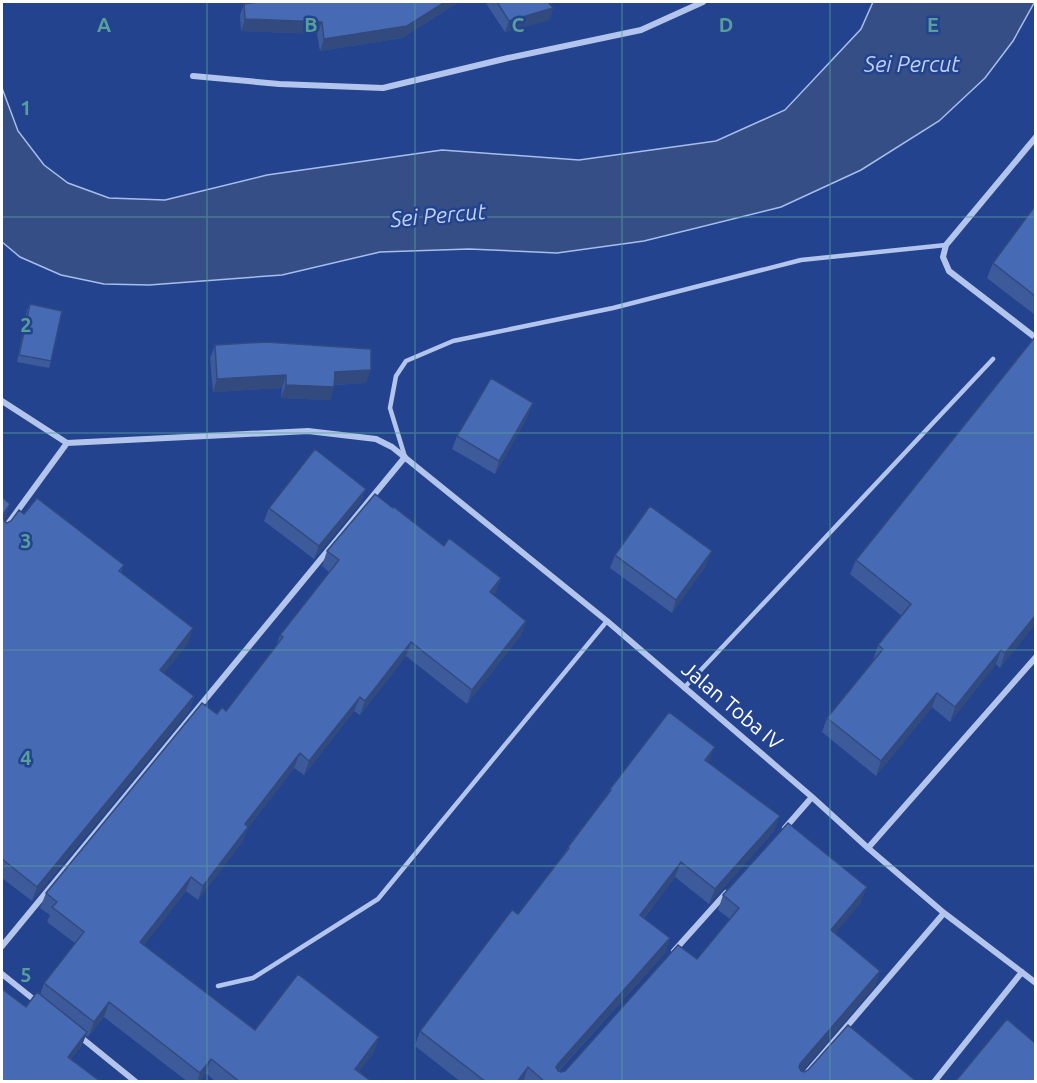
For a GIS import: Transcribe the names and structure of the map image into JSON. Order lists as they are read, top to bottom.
{
  "streets": {
    "street": ["Jalan Toba IV"]
  },
  "water": ["Sei Percut"],
  "grid": {
    "columns": [
      "A",
      "B",
      "C",
      "D",
      "E"
    ],
    "rows": [
      "1",
      "2",
      "3",
      "4",
      "5"
    ]
  }
}
